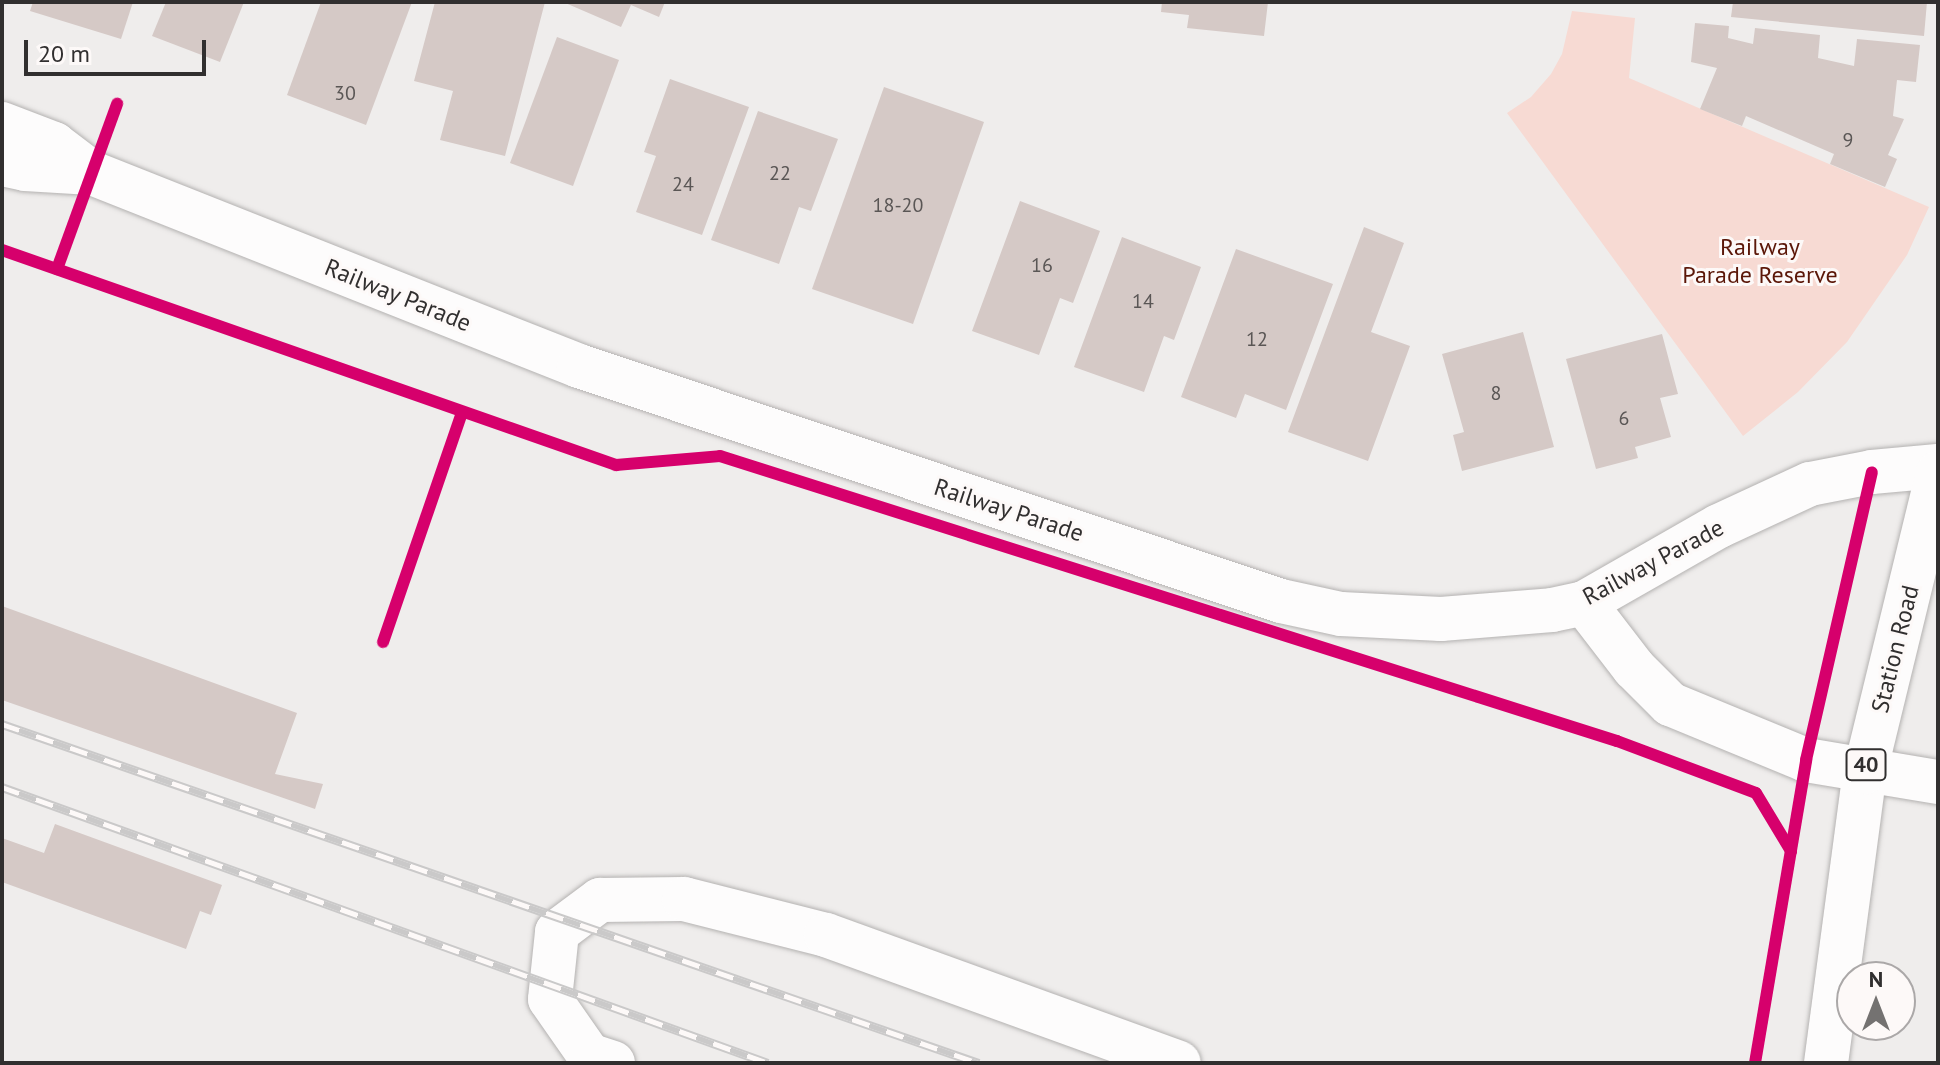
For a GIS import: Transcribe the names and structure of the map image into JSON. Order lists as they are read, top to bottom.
{
  "streets": {
    "street": ["Railway Parade", "Station Road", "40"]
  },
  "parks": ["Railway Parade Reserve"],
  "house_numbers": [
    "30",
    "9",
    "22",
    "24",
    "18-20",
    "16",
    "14",
    "12",
    "8",
    "6"
  ],
  "scale_bar": "20 m",
  "north": "top"
}
